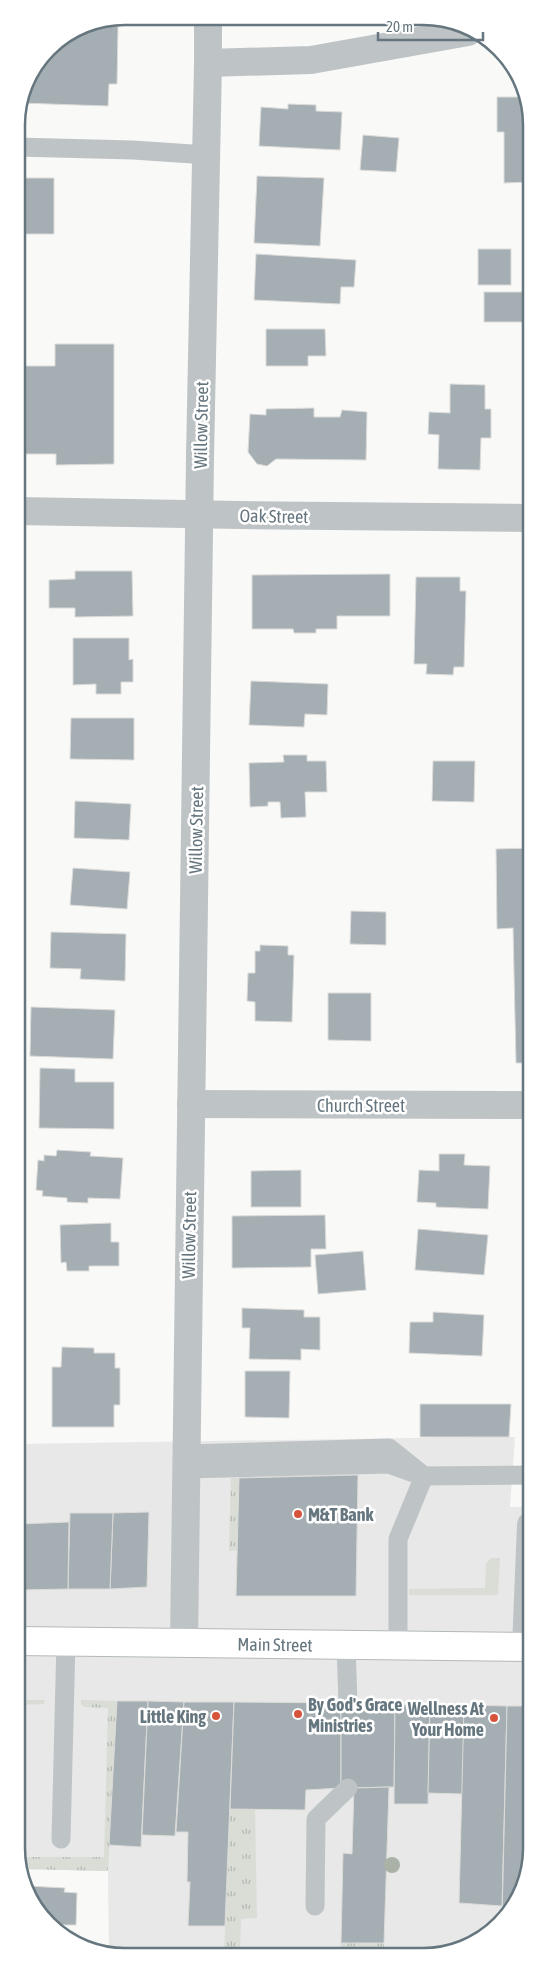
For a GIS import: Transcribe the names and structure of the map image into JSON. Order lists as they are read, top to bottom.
{
  "streets": {
    "main road": ["Main Street"],
    "street": ["Willow Street", "Oak Street", "Church Street"]
  },
  "crossings": [
    ["Willow Street", "Oak Street"],
    ["Willow Street", "Church Street"],
    ["Willow Street", "Main Street"]
  ],
  "places": [
    "M&T Bank",
    "By God's Grace Ministries",
    "Little King",
    "Wellness At Your Home"
  ],
  "scale_bar": "20 m"
}
